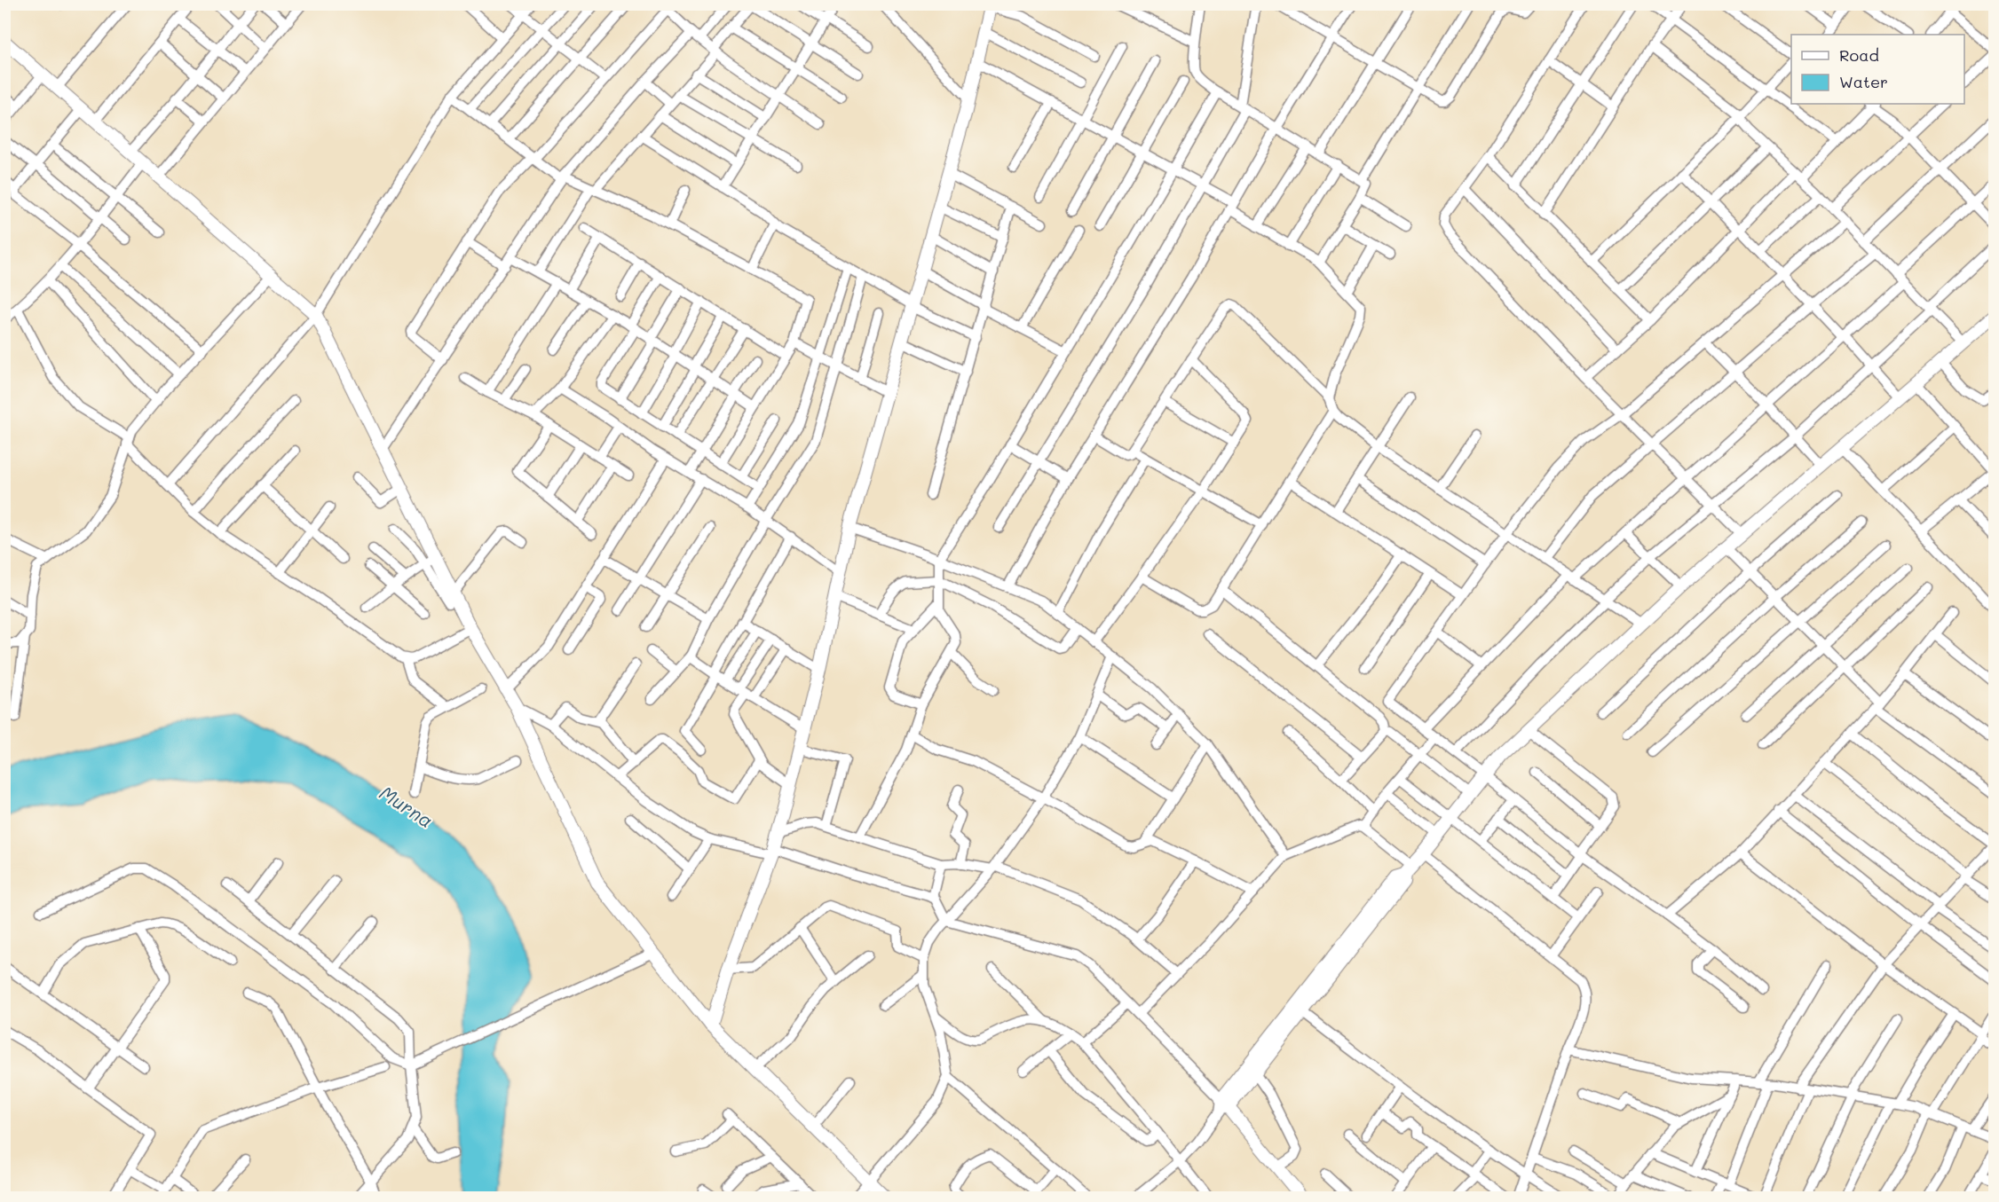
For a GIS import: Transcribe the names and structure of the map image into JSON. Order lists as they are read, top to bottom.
{
  "water": ["Murna"],
  "legend": ["Road", "Water"]
}
